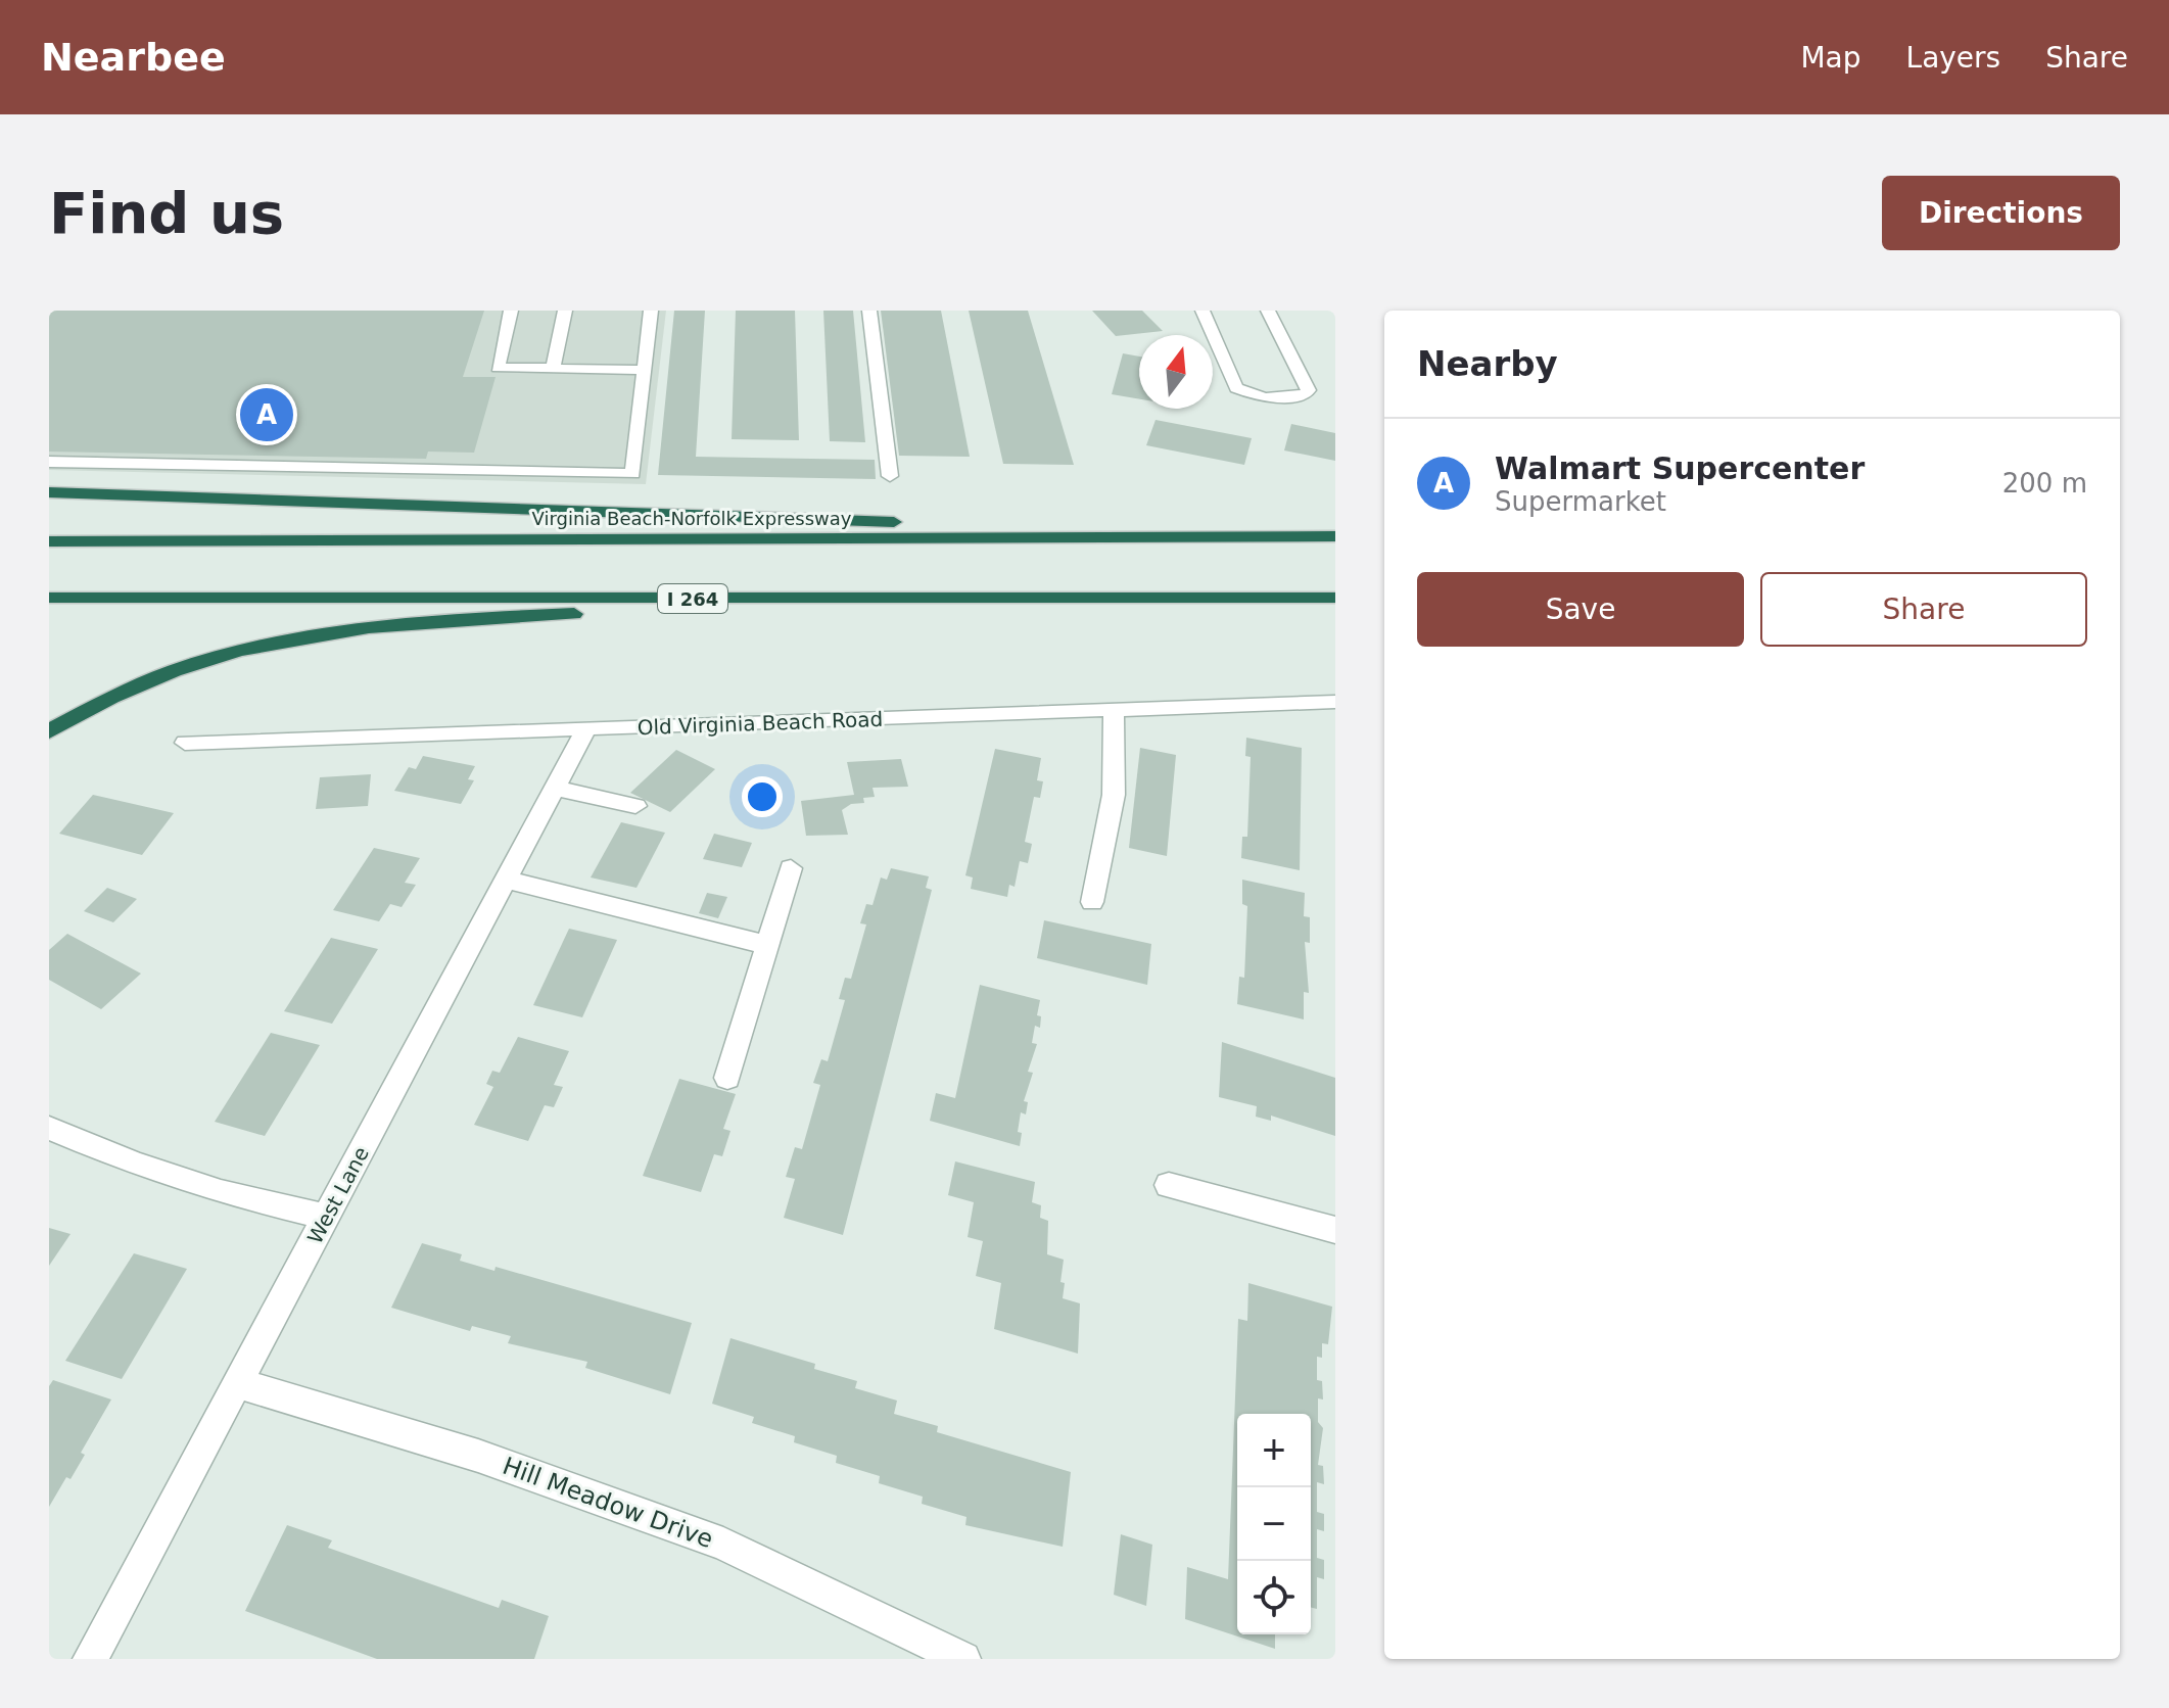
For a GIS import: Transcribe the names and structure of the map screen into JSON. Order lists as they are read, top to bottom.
{
  "streets": {
    "highway": ["Virginia Beach-Norfolk Expressway", "I 264"],
    "street": ["Old Virginia Beach Road", "West Lane", "Hill Meadow Drive"]
  },
  "crossings": [
    ["Old Virginia Beach Road", "West Lane"],
    ["West Lane", "Hill Meadow Drive"]
  ],
  "north": "top",
  "page": {
    "header": "Nearbee",
    "nav": ["Map", "Layers", "Share"],
    "buttons": [
      "Directions",
      ["Save", "Share"]
    ],
    "title": "Find us",
    "heading": "Nearby",
    "pins": "A",
    "list": [
      {
        "mark": "A",
        "name": "Walmart Supercenter",
        "note": "Supermarket",
        "value": "200 m"
      }
    ],
    "map_buttons": ["+", "−"]
  }
}
